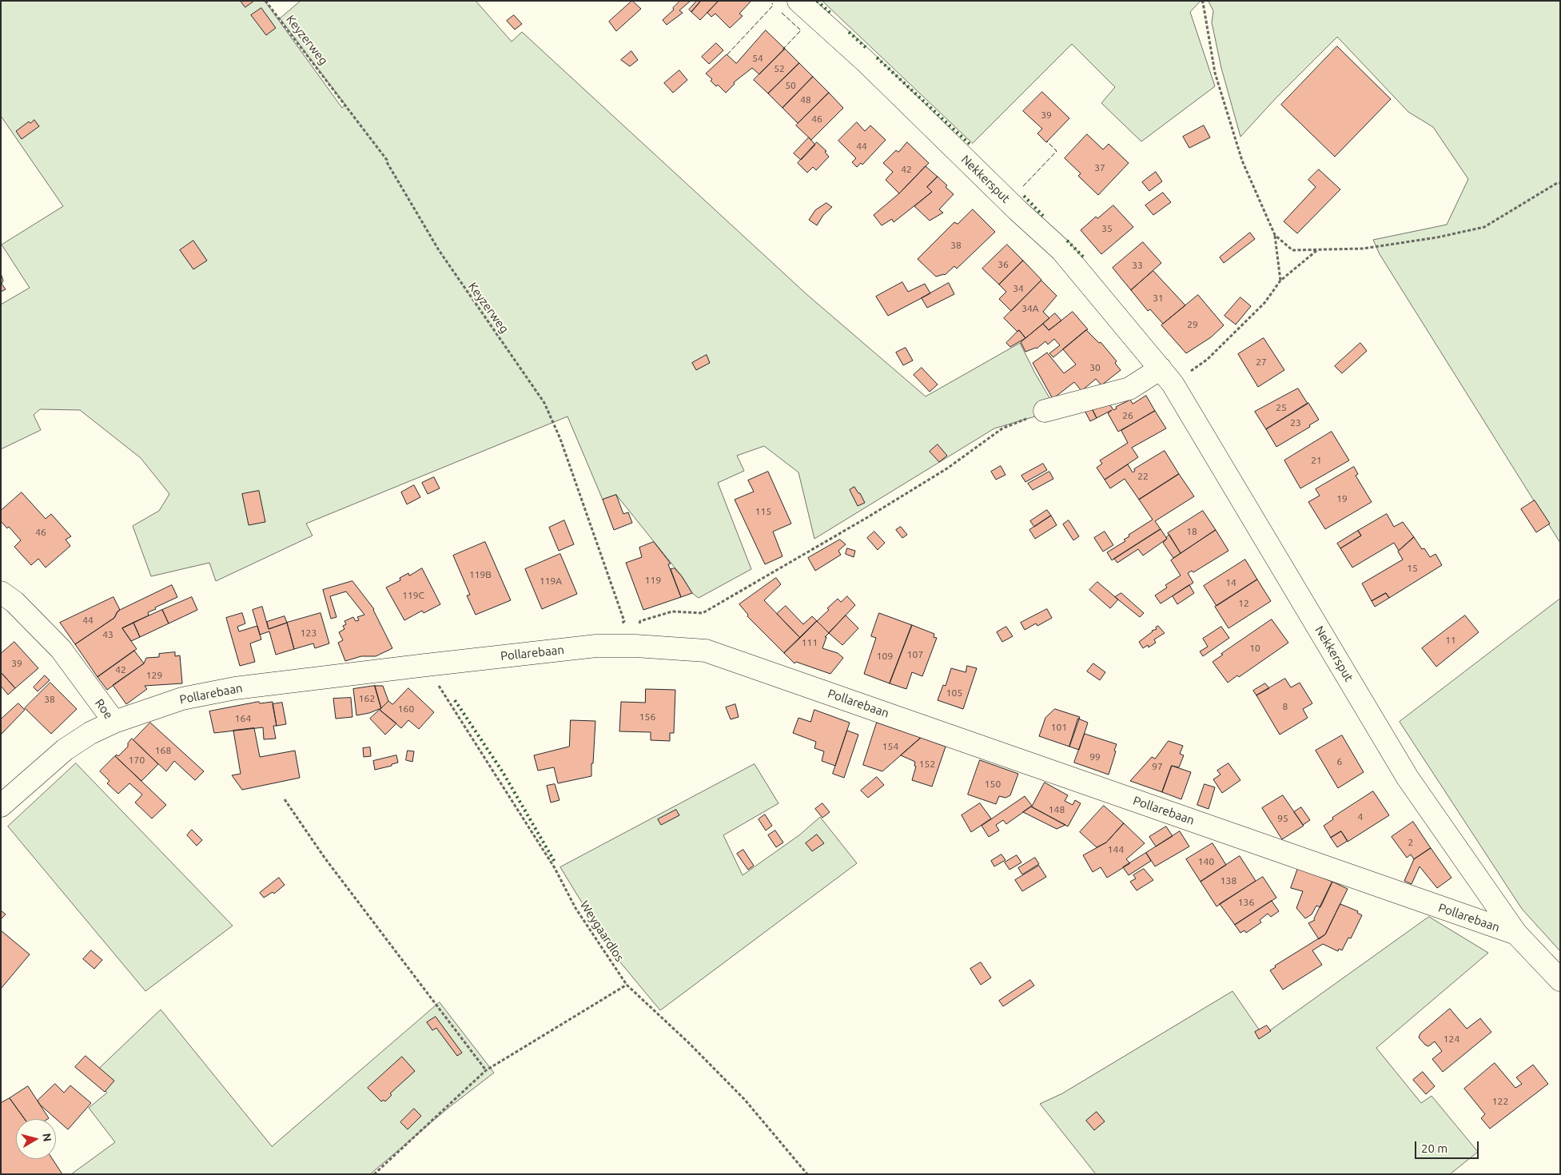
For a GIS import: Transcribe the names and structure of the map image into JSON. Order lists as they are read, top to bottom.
{
  "streets": {
    "street": ["Nekkersput", "Pollarebaan", "Roe"],
    "path": ["Keyzerweg", "Weygaardlos"]
  },
  "crossings": [
    ["Keyzerweg", "Pollarebaan"],
    ["Nekkersput", "Pollarebaan"],
    ["Pollarebaan", "Roe"],
    ["Pollarebaan", "Weygaardlos"]
  ],
  "house_numbers": [
    "54",
    "52",
    "50",
    "48",
    "39",
    "46",
    "44",
    "37",
    "42",
    "35",
    "38",
    "36",
    "33",
    "34",
    "31",
    "34A",
    "29",
    "27",
    "30",
    "25",
    "26",
    "23",
    "21",
    "22",
    "19",
    "115",
    "18",
    "46",
    "15",
    "119B",
    "119",
    "119A",
    "14",
    "119C",
    "12",
    "44",
    "123",
    "43",
    "11",
    "111",
    "10",
    "107",
    "109",
    "39",
    "42",
    "129",
    "105",
    "162",
    "38",
    "8",
    "160",
    "156",
    "164",
    "101",
    "154",
    "168",
    "99",
    "170",
    "6",
    "152",
    "97",
    "150",
    "148",
    "4",
    "95",
    "2",
    "144",
    "140",
    "138",
    "136",
    "124",
    "122"
  ],
  "scale_bar": "20 m",
  "north": "right"
}
